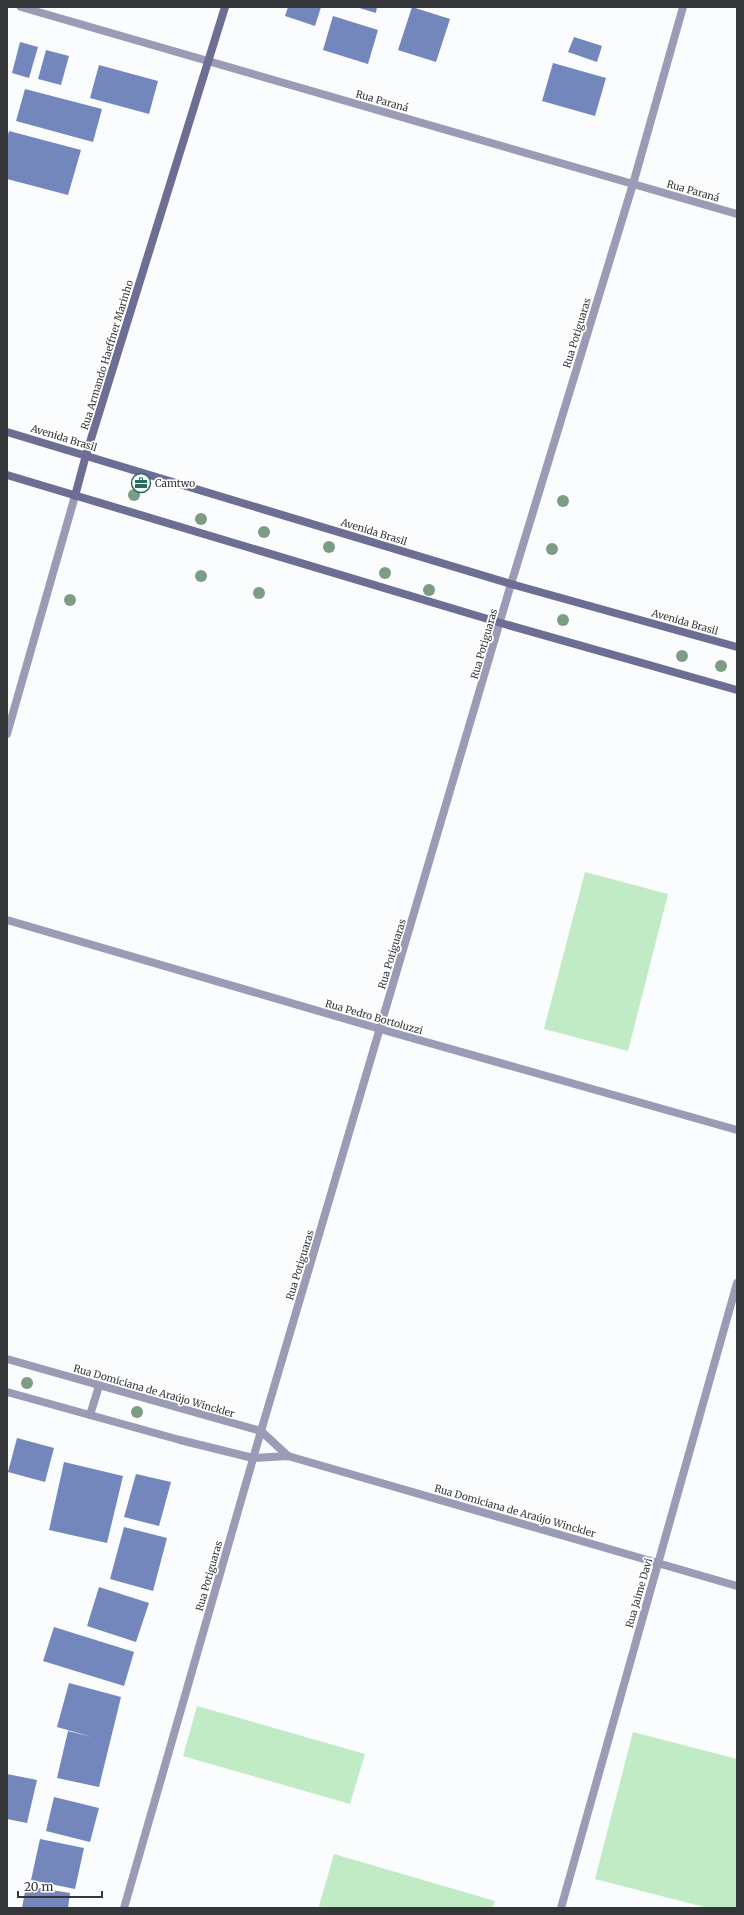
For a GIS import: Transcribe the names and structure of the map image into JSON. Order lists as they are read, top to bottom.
{
  "streets": {
    "main road": ["Rua Armando Haeffner Marinho", "Avenida Brasil"],
    "street": [
      "Rua Paraná",
      "Rua Potiguaras",
      "Rua Pedro Bortoluzzi",
      "Rua Domiciana de Araújo Winckler",
      "Rua Jaime Davi"
    ]
  },
  "crossings": [
    ["Rua Paraná", "Rua Potiguaras"],
    ["Rua Paraná", "Rua Armando Haeffner Marinho"],
    ["Rua Potiguaras", "Avenida Brasil"],
    ["Rua Potiguaras", "Rua Pedro Bortoluzzi"],
    ["Rua Potiguaras", "Rua Domiciana de Araújo Winckler"],
    ["Rua Armando Haeffner Marinho", "Avenida Brasil"],
    ["Rua Domiciana de Araújo Winckler", "Rua Jaime Davi"]
  ],
  "places": {
    "office": ["Camtwo"]
  },
  "scale_bar": "20 m"
}
